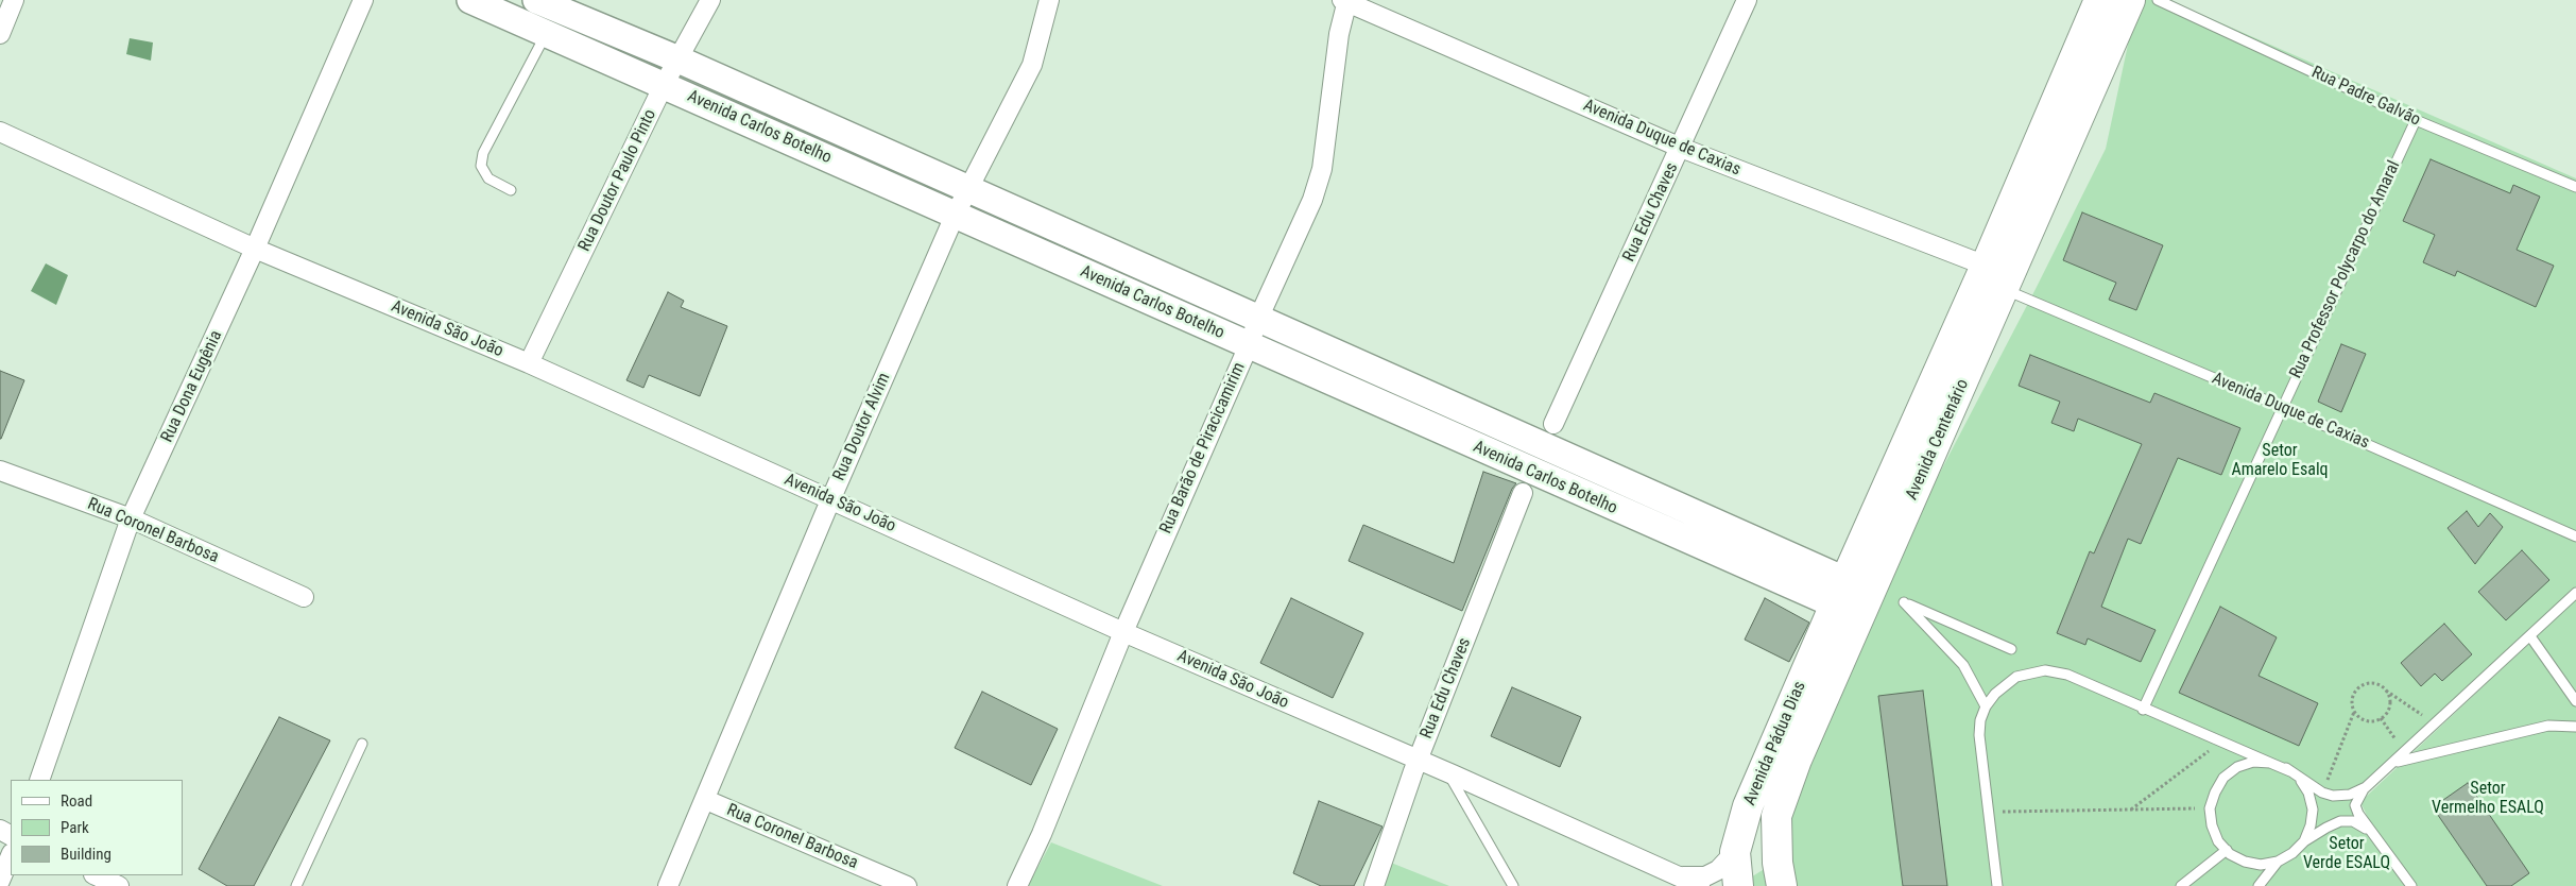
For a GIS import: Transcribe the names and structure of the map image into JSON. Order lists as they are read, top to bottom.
{
  "streets": {
    "highway": ["Avenida Centenário", "Avenida Pádua Dias"],
    "main road": ["Avenida Carlos Botelho"],
    "street": [
      "Avenida Duque de Caxias",
      "Rua Doutor Paulo Pinto",
      "Rua Edu Chaves",
      "Avenida São João",
      "Rua Dona Eugênia",
      "Rua Doutor Alvim",
      "Rua Barão de Piracicamirim",
      "Rua Coronel Barbosa"
    ],
    "lane": ["Rua Padre Galvão", "Rua Professor Polycarpo do Amaral"]
  },
  "crossings": [
    ["Rua Padre Galvão", "Rua Professor Polycarpo do Amaral"],
    ["Avenida Carlos Botelho", "Rua Doutor Paulo Pinto"],
    ["Avenida Carlos Botelho", "Rua Doutor Alvim"],
    ["Avenida Carlos Botelho", "Avenida Centenário"],
    ["Avenida Carlos Botelho", "Rua Barão de Piracicamirim"],
    ["Avenida Carlos Botelho", "Avenida Pádua Dias"],
    ["Avenida Duque de Caxias", "Rua Edu Chaves"],
    ["Avenida Duque de Caxias", "Rua Professor Polycarpo do Amaral"],
    ["Avenida Duque de Caxias", "Avenida Centenário"],
    ["Avenida Duque de Caxias", "Rua Barão de Piracicamirim"],
    ["Rua Doutor Paulo Pinto", "Avenida São João"],
    ["Rua Edu Chaves", "Avenida São João"],
    ["Avenida São João", "Rua Dona Eugênia"],
    ["Avenida São João", "Rua Doutor Alvim"],
    ["Avenida São João", "Rua Barão de Piracicamirim"],
    ["Avenida São João", "Avenida Pádua Dias"],
    ["Rua Dona Eugênia", "Rua Coronel Barbosa"],
    ["Rua Doutor Alvim", "Rua Coronel Barbosa"],
    ["Avenida Centenário", "Avenida Pádua Dias"]
  ],
  "parks": ["Setor Amarelo Esalq", "Setor Vermelho ESALQ", "Setor Verde ESALQ"],
  "legend": ["Road", "Park", "Building"]
}
